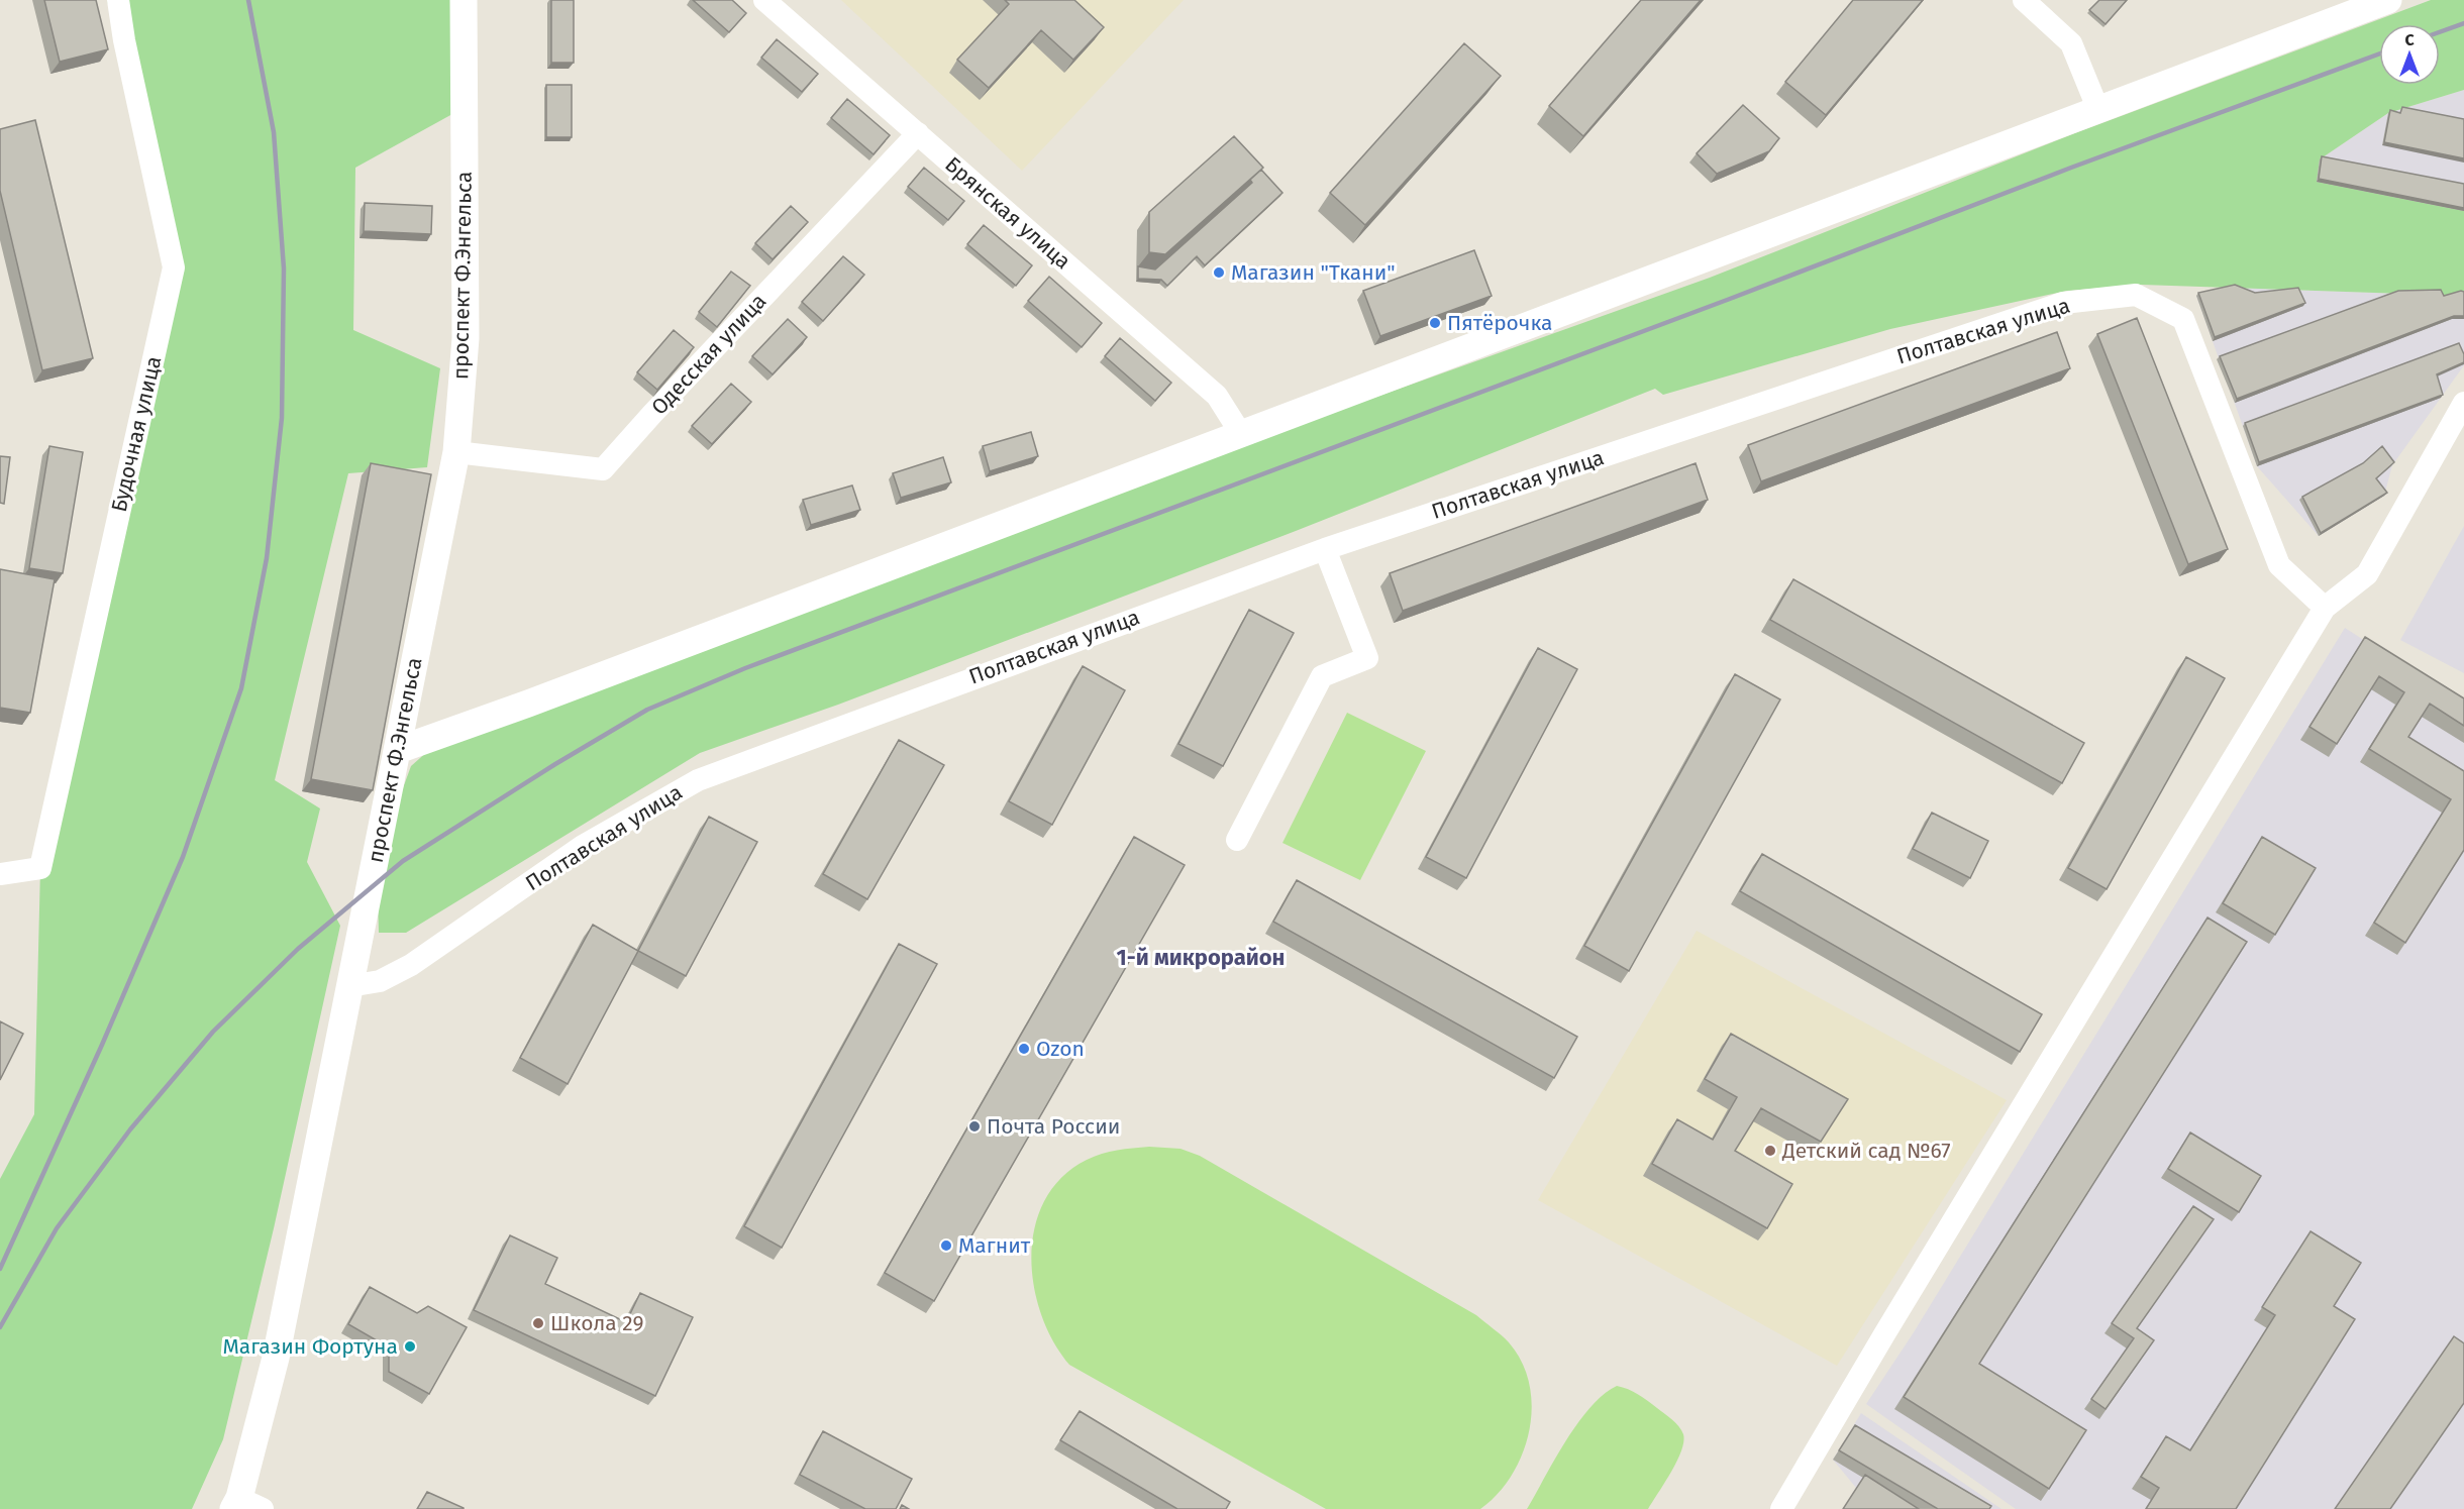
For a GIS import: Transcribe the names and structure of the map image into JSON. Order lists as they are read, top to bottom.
{
  "streets": {
    "street": [
      "Брянская улица",
      "проспект Ф.Энгельса",
      "Полтавская улица",
      "Одесская улица",
      "Будочная улица"
    ]
  },
  "crossings": [
    ["Брянская улица", "Одесская улица"],
    ["проспект Ф.Энгельса", "Полтавская улица"],
    ["проспект Ф.Энгельса", "Одесская улица"]
  ],
  "districts": ["1-й микрорайон"],
  "places": [
    "Магазин \"Ткани\"",
    "Пятёрочка",
    "Ozon",
    "Почта России",
    "Детский сад №67",
    "Магнит",
    "Школа 29",
    "Магазин Фортуна"
  ],
  "north": "top"
}
